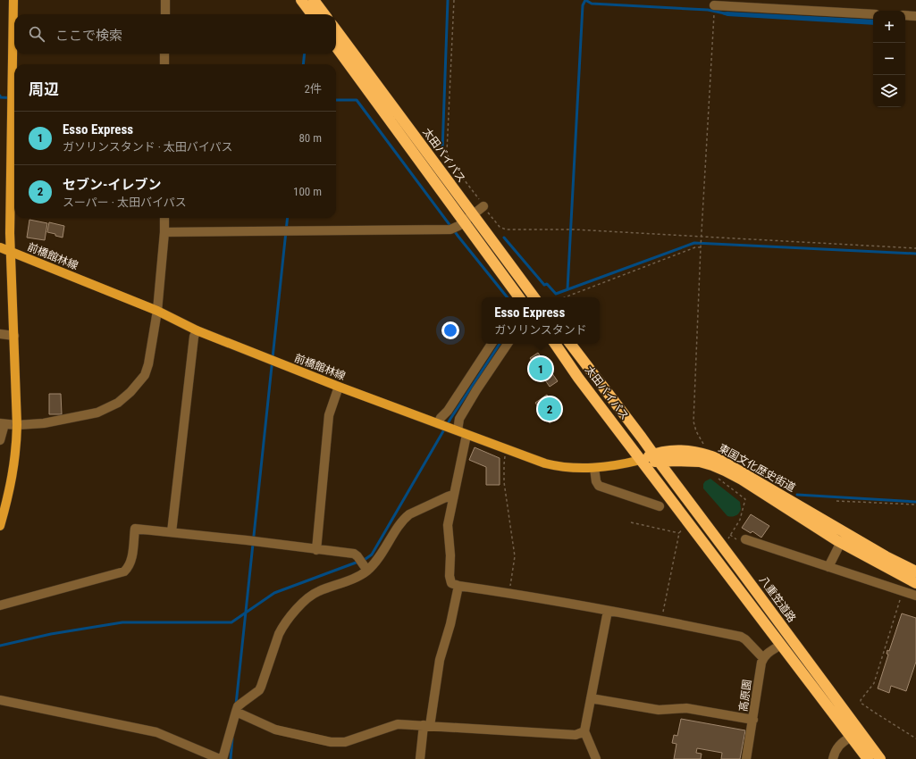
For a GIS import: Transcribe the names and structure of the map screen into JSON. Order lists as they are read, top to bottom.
{
  "streets": {
    "highway": ["太田バイパス", "東国文化歴史街道", "八重笠道路"],
    "main road": ["前橋館林線"],
    "street": ["高原園"]
  },
  "crossings": [
    ["太田バイパス", "前橋館林線"],
    ["太田バイパス", "東国文化歴史街道"],
    ["太田バイパス", "八重笠道路"],
    ["前橋館林線", "東国文化歴史街道"],
    ["東国文化歴史街道", "八重笠道路"]
  ],
  "page": {
    "map_buttons": ["+", "−"],
    "search": "ここで検索",
    "heading": ["周辺", "2件"],
    "list": [
      {
        "mark": "1",
        "name": "Esso Express",
        "note": "ガソリンスタンド · 太田バイパス",
        "value": "80 m"
      },
      {
        "mark": "2",
        "name": "セブン-イレブン",
        "note": "スーパー · 太田バイパス",
        "value": "100 m"
      }
    ],
    "popup": ["Esso Express", "ガソリンスタンド"],
    "pins": ["1", "2"]
  }
}
